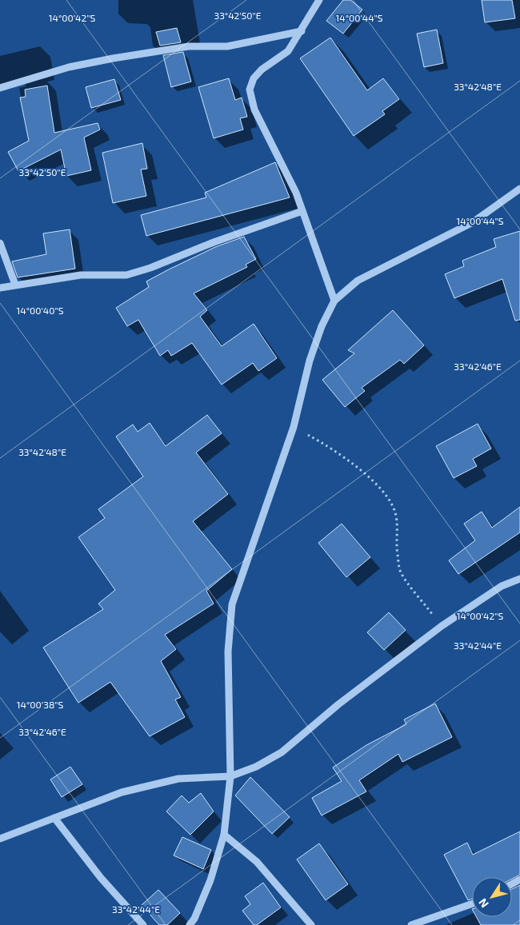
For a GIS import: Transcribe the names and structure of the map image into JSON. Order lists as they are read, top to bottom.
{
  "north": "bottom left",
  "coordinates": [
    "33°42'50\"E",
    "14°00'42\"S",
    "14°00'44\"S",
    "33°42'48\"E",
    "14°00'40\"S",
    "33°42'46\"E",
    "33°42'44\"E",
    "14°00'38\"S"
  ]
}
